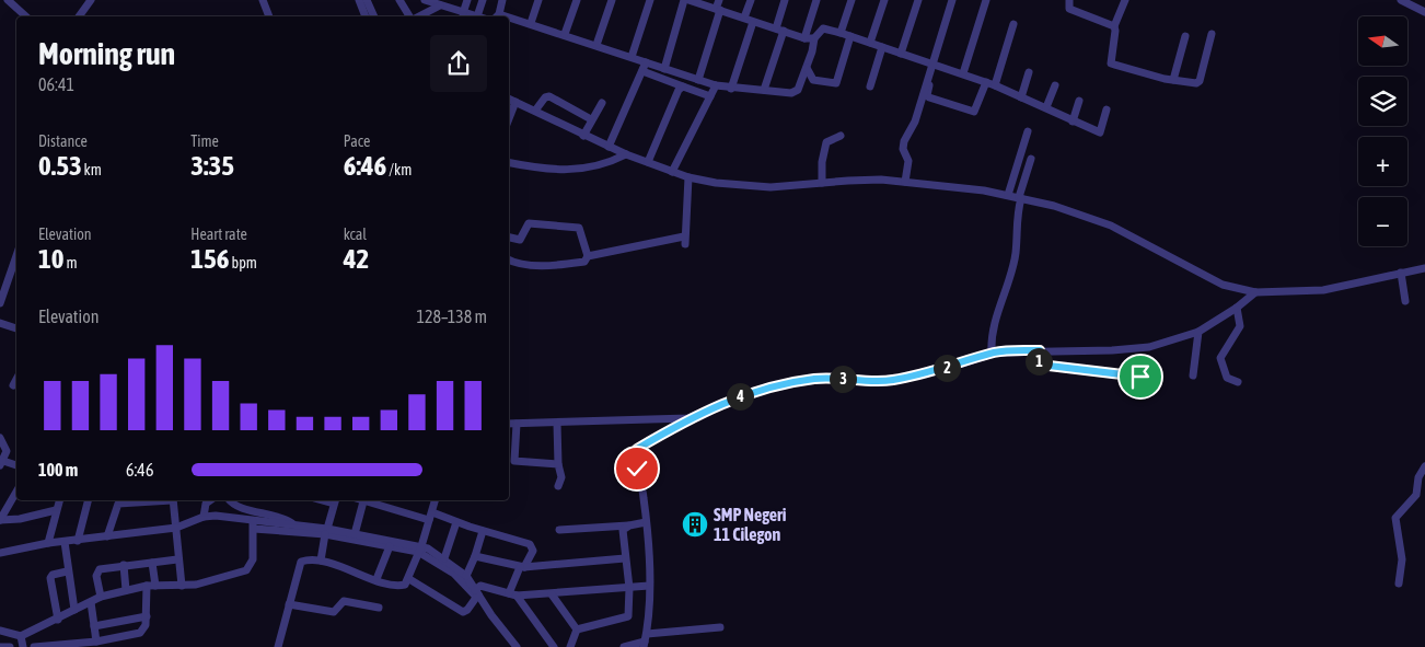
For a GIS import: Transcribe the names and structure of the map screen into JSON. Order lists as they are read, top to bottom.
{
  "places": {
    "building": ["SMP Negeri 11 Cilegon"]
  },
  "north": "left",
  "page": {
    "map_buttons": ["+", "−"],
    "heading": ["Morning run", "06:41"],
    "stats": [
      ["Distance", "0.53 km"],
      ["Time", "3:35"],
      ["Pace", "6:46 /km"],
      ["Elevation", "10 m"],
      ["Heart rate", "156 bpm"],
      ["kcal", "42"]
    ],
    "chart": ["Elevation", "128–138 m"],
    "pins": [
      "1",
      "2",
      "3",
      "4"
    ],
    "list": [
      {
        "name": "100 m",
        "note": "6:46"
      }
    ]
  }
}
